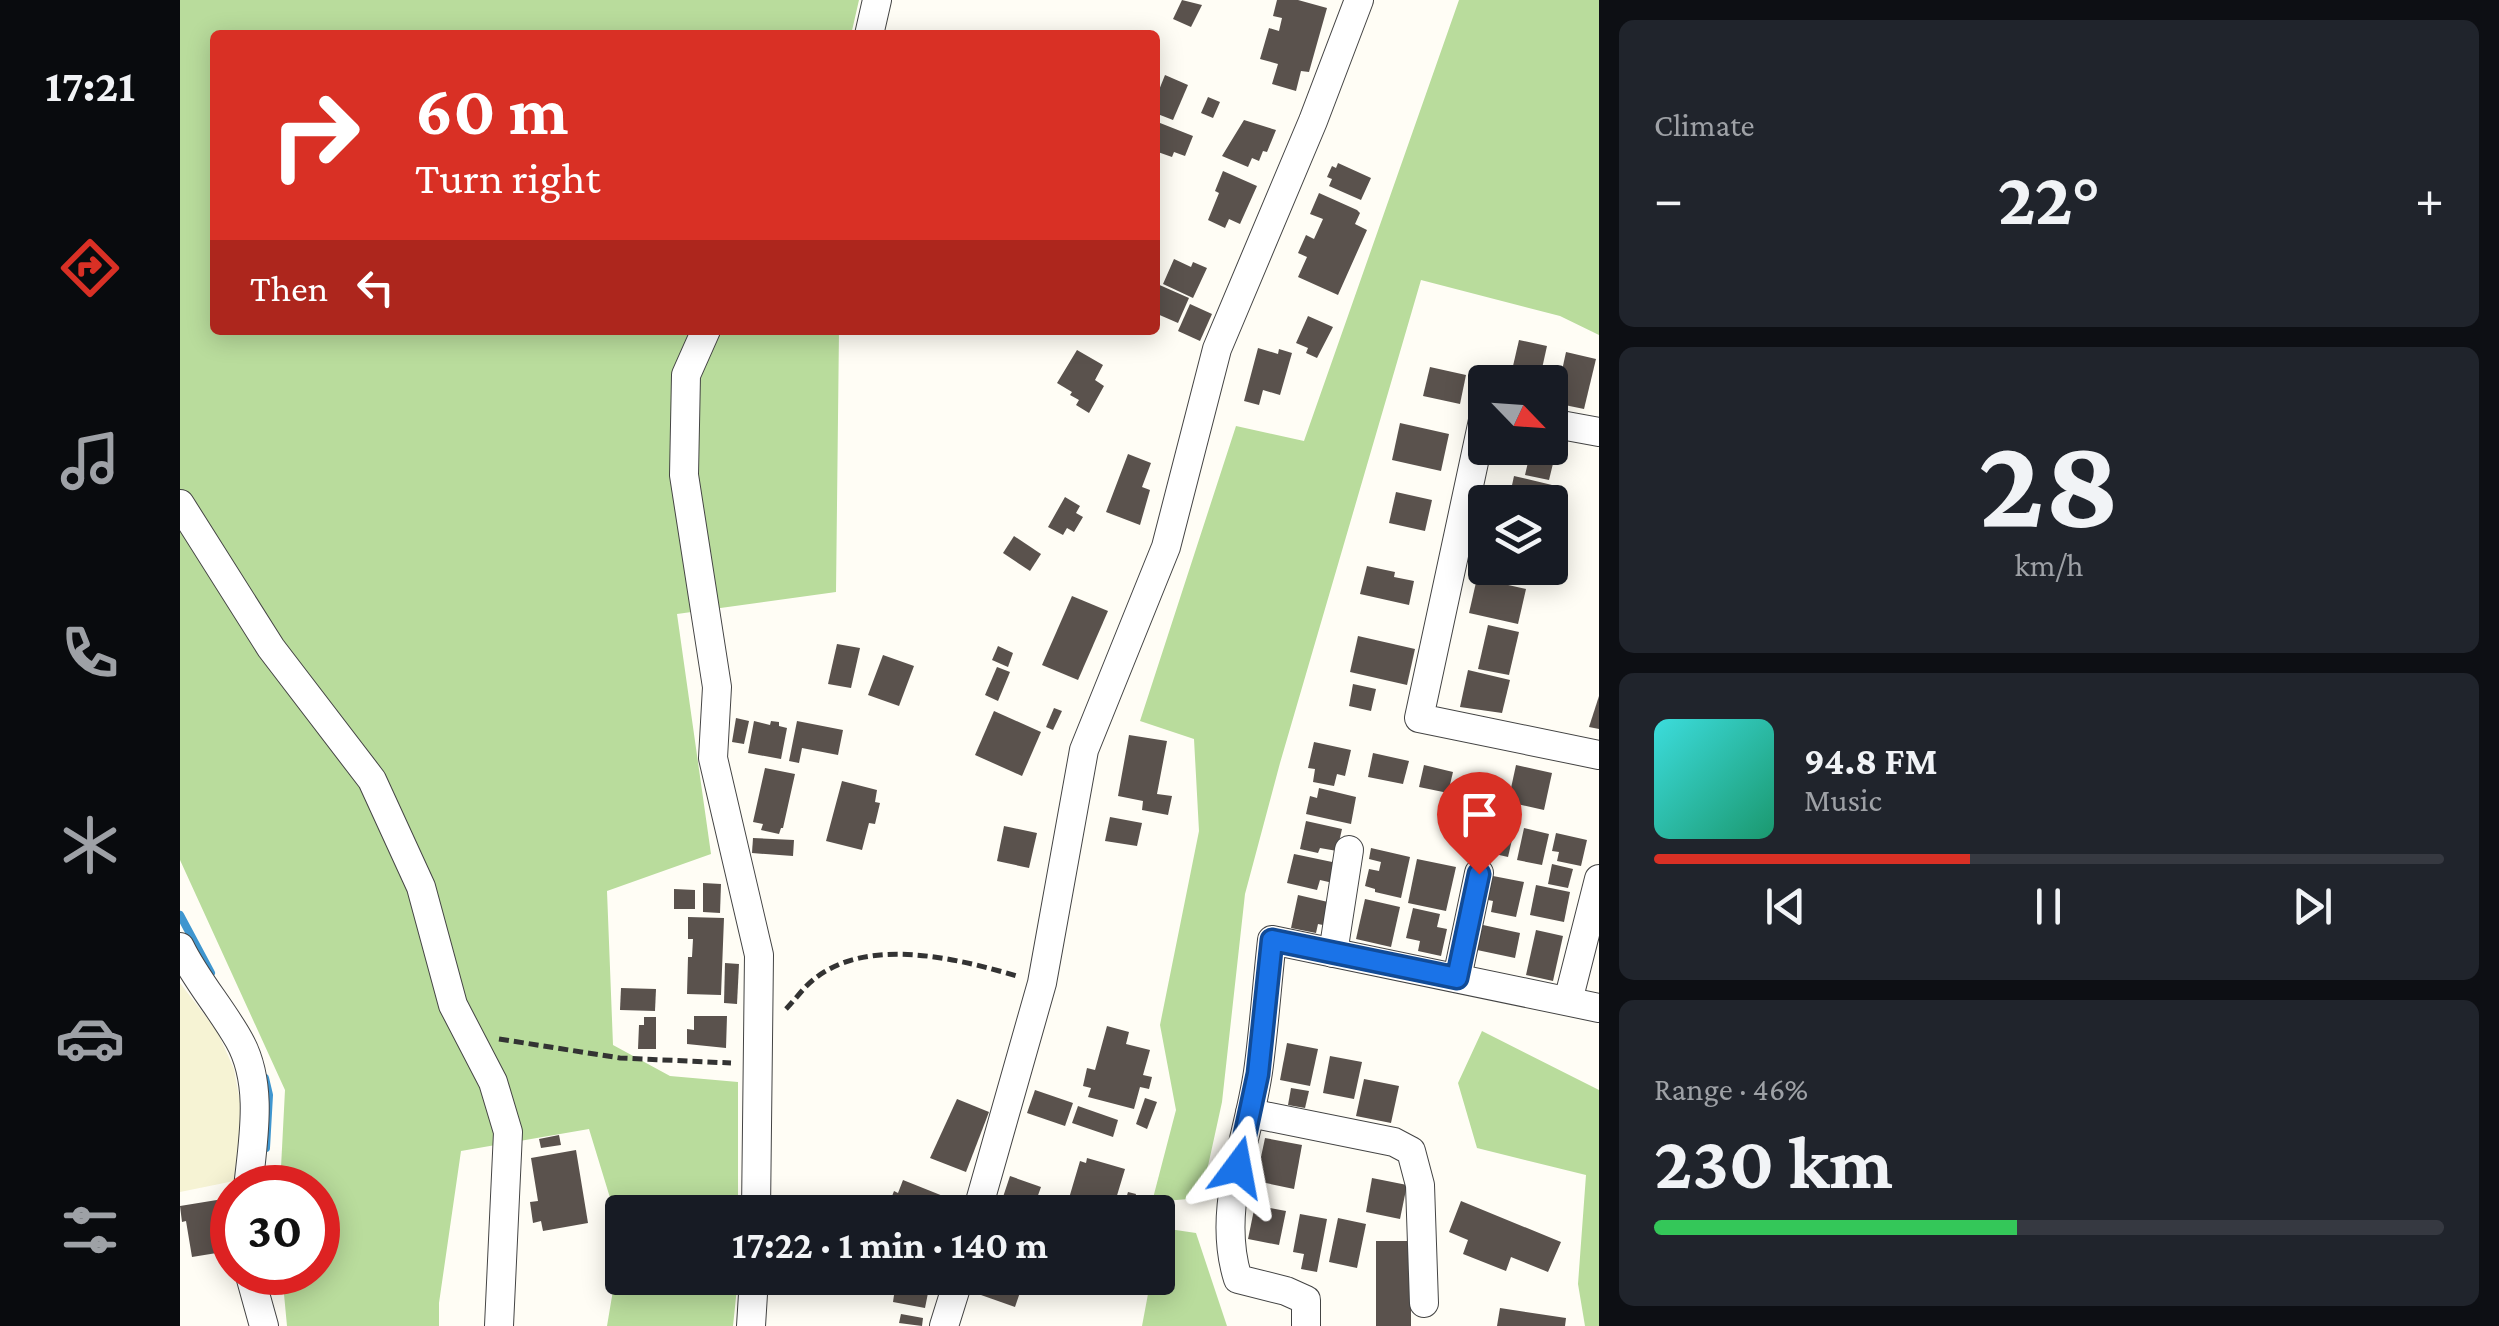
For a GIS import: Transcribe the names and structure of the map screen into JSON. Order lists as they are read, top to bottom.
{
  "north": "bottom right",
  "page": {
    "tabs": "17:21",
    "tile": [
      "Climate",
      ["28", "km/h"],
      ["Range · 46%", "230 km"]
    ],
    "turn": ["60 m", "Turn right"],
    "heat": ["−", "22°", "+"],
    "then": "Then",
    "song": ["94.8 FM", "Music"],
    "limit": "30",
    "trip": "17:22 · 1 min · 140 m"
  }
}
